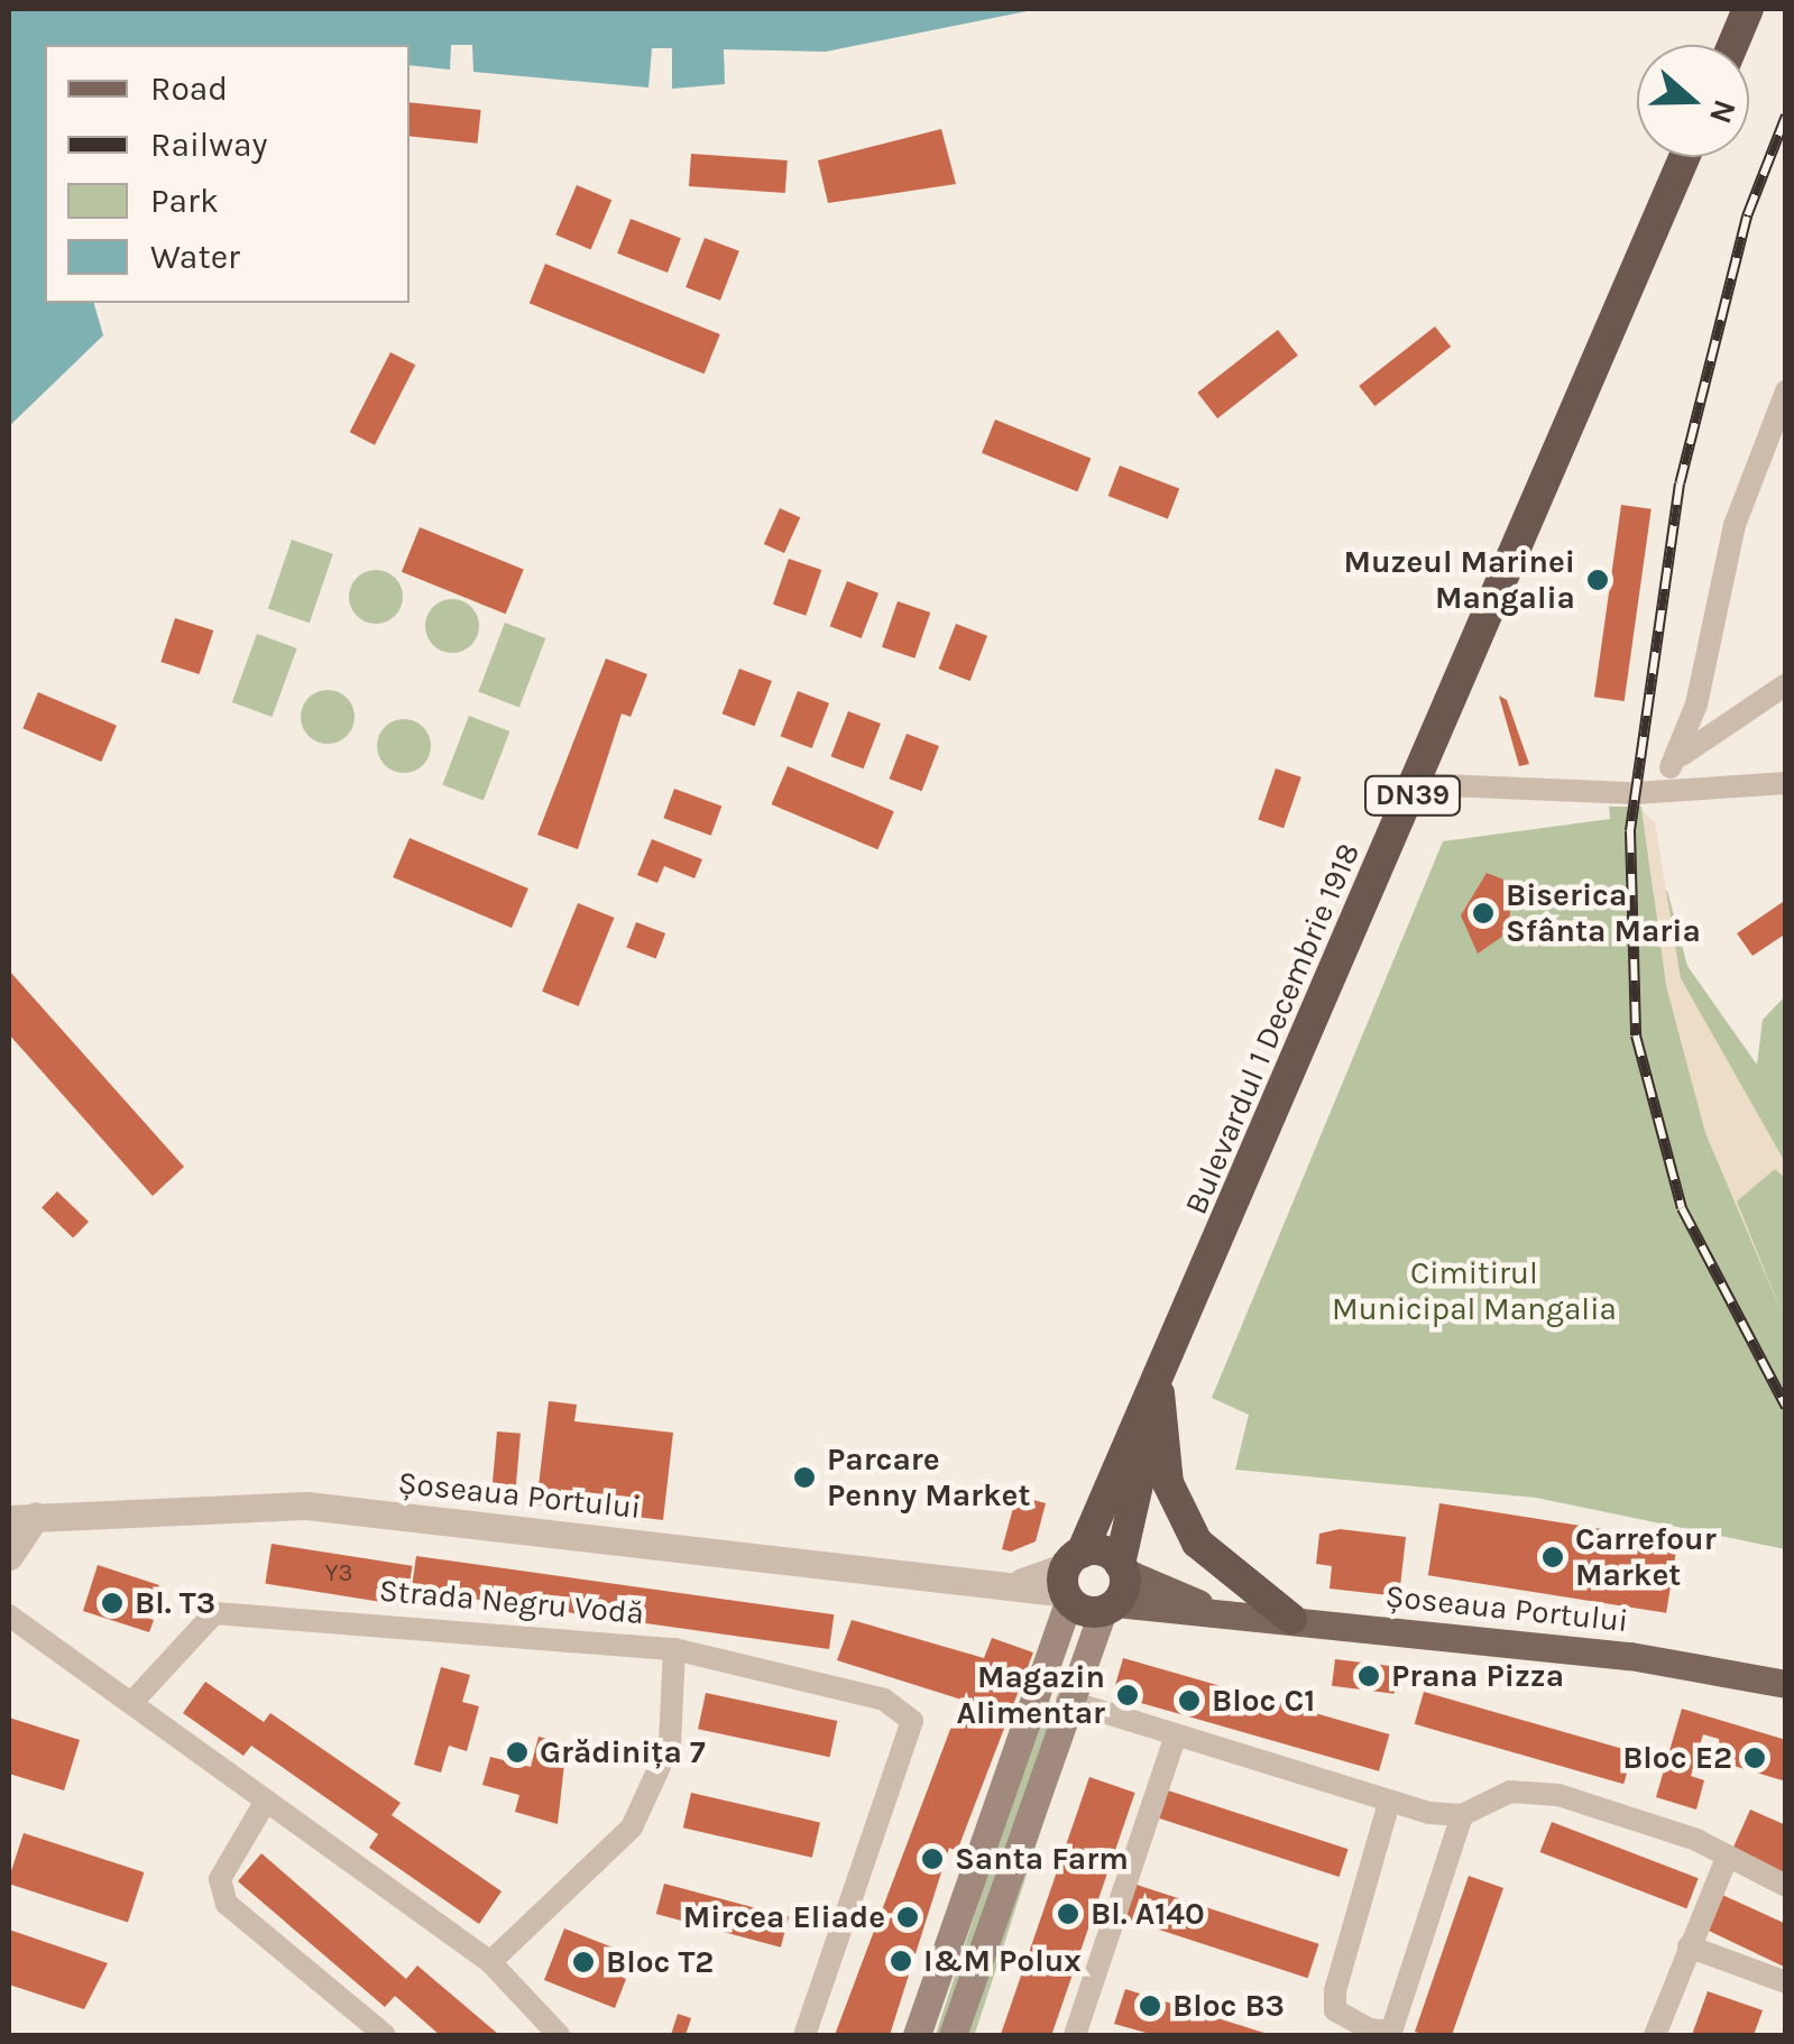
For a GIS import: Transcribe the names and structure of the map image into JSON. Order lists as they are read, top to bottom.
{
  "streets": {
    "highway": ["DN39", "Bulevardul 1 Decembrie 1918"],
    "main road": ["Șoseaua Portului"],
    "street": ["Strada Negru Vodă"]
  },
  "crossings": [
    ["Bulevardul 1 Decembrie 1918", "Șoseaua Portului"]
  ],
  "parks": ["Cimitirul Municipal Mangalia"],
  "places": [
    "Muzeul Marinei Mangalia",
    "Biserica Sfânta Maria",
    "Parcare Penny Market",
    "Carrefour Market",
    "Bl. T3",
    "Prana Pizza",
    "Magazin Alimentar",
    "Bloc C1",
    "Grădinița 7",
    "Bloc E2",
    "Santa Farm",
    "Bl. A140",
    "Mircea Eliade",
    "I&M Polux",
    "Bloc T2",
    "Bloc B3"
  ],
  "house_numbers": ["Y3"],
  "legend": [
    "Road",
    "Railway",
    "Park",
    "Water"
  ],
  "north": "right"
}
